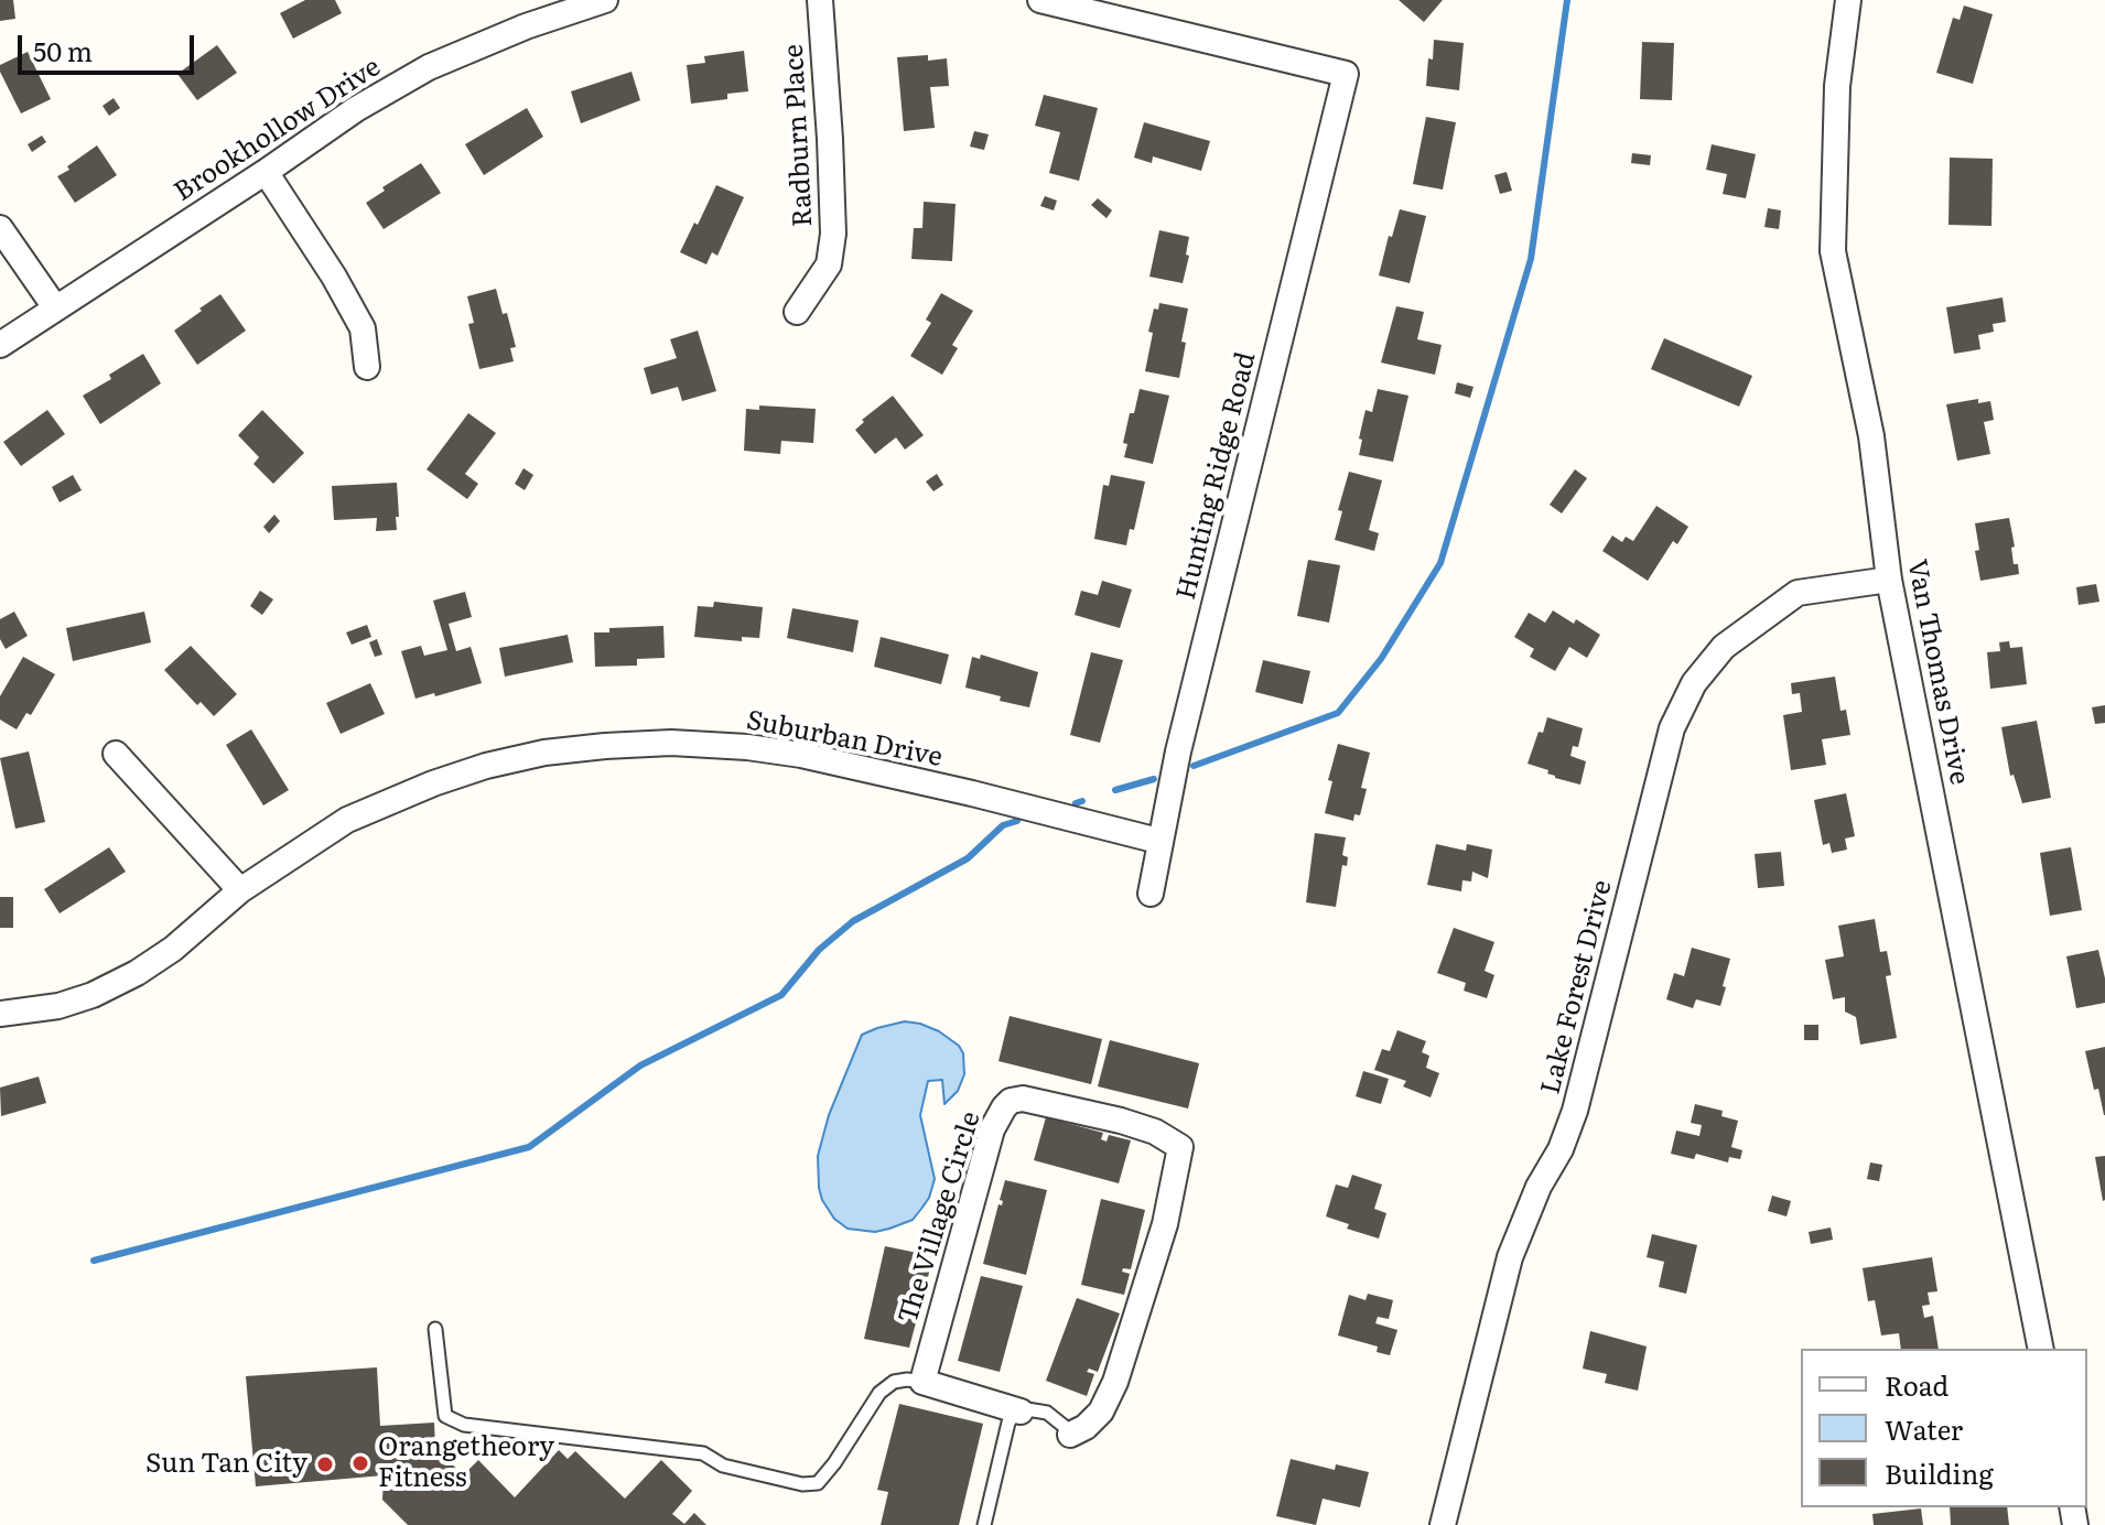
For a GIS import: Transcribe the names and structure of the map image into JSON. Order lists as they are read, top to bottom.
{
  "streets": {
    "street": [
      "Brookhollow Drive",
      "Radburn Place",
      "Hunting Ridge Road",
      "Van Thomas Drive",
      "Suburban Drive",
      "Lake Forest Drive",
      "The Village Circle"
    ]
  },
  "crossings": [
    ["Hunting Ridge Road", "Suburban Drive"],
    ["Van Thomas Drive", "Lake Forest Drive"]
  ],
  "places": ["Orangetheory Fitness", "Sun Tan City"],
  "legend": ["Road", "Water", "Building"],
  "scale_bar": "50 m"
}
